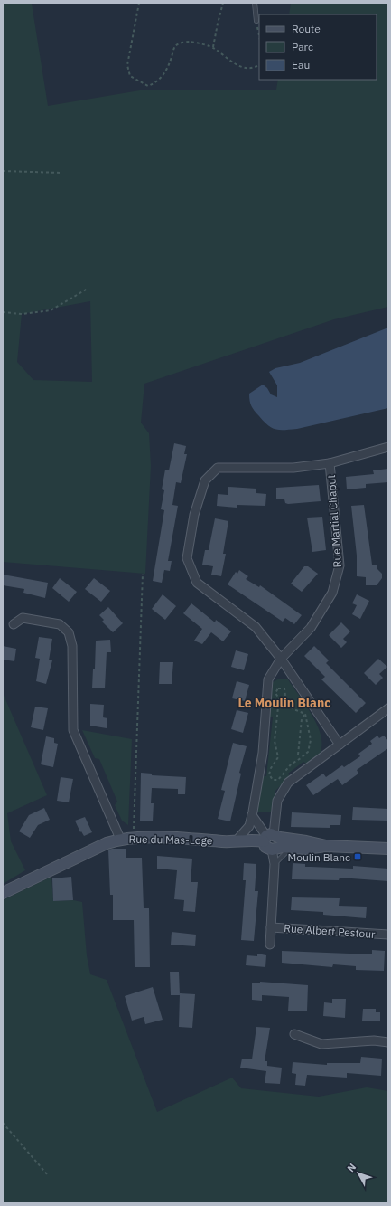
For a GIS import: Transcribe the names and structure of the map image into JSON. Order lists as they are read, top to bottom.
{
  "streets": {
    "main road": ["Rue du Mas-Loge"],
    "street": ["Rue Martial Chaput", "Rue Albert Pestour"]
  },
  "crossings": [
    ["Rue Martial Chaput", "Rue du Mas-Loge"],
    ["Rue du Mas-Loge", "Rue Albert Pestour"]
  ],
  "districts": ["Le Moulin Blanc"],
  "places": {
    "transit": ["Moulin Blanc"]
  },
  "legend": ["Route", "Parc", "Eau"],
  "north": "top left"
}
